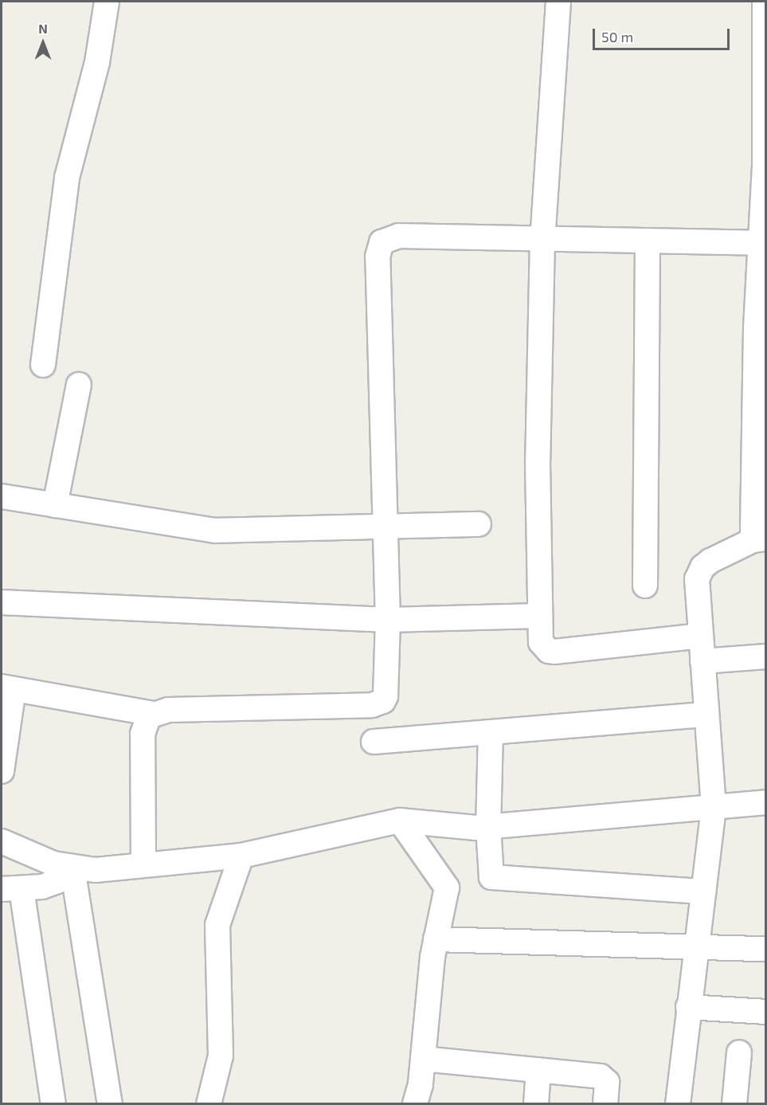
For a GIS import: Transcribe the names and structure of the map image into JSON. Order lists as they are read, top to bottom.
{
  "scale_bar": "50 m",
  "north": "top"
}
